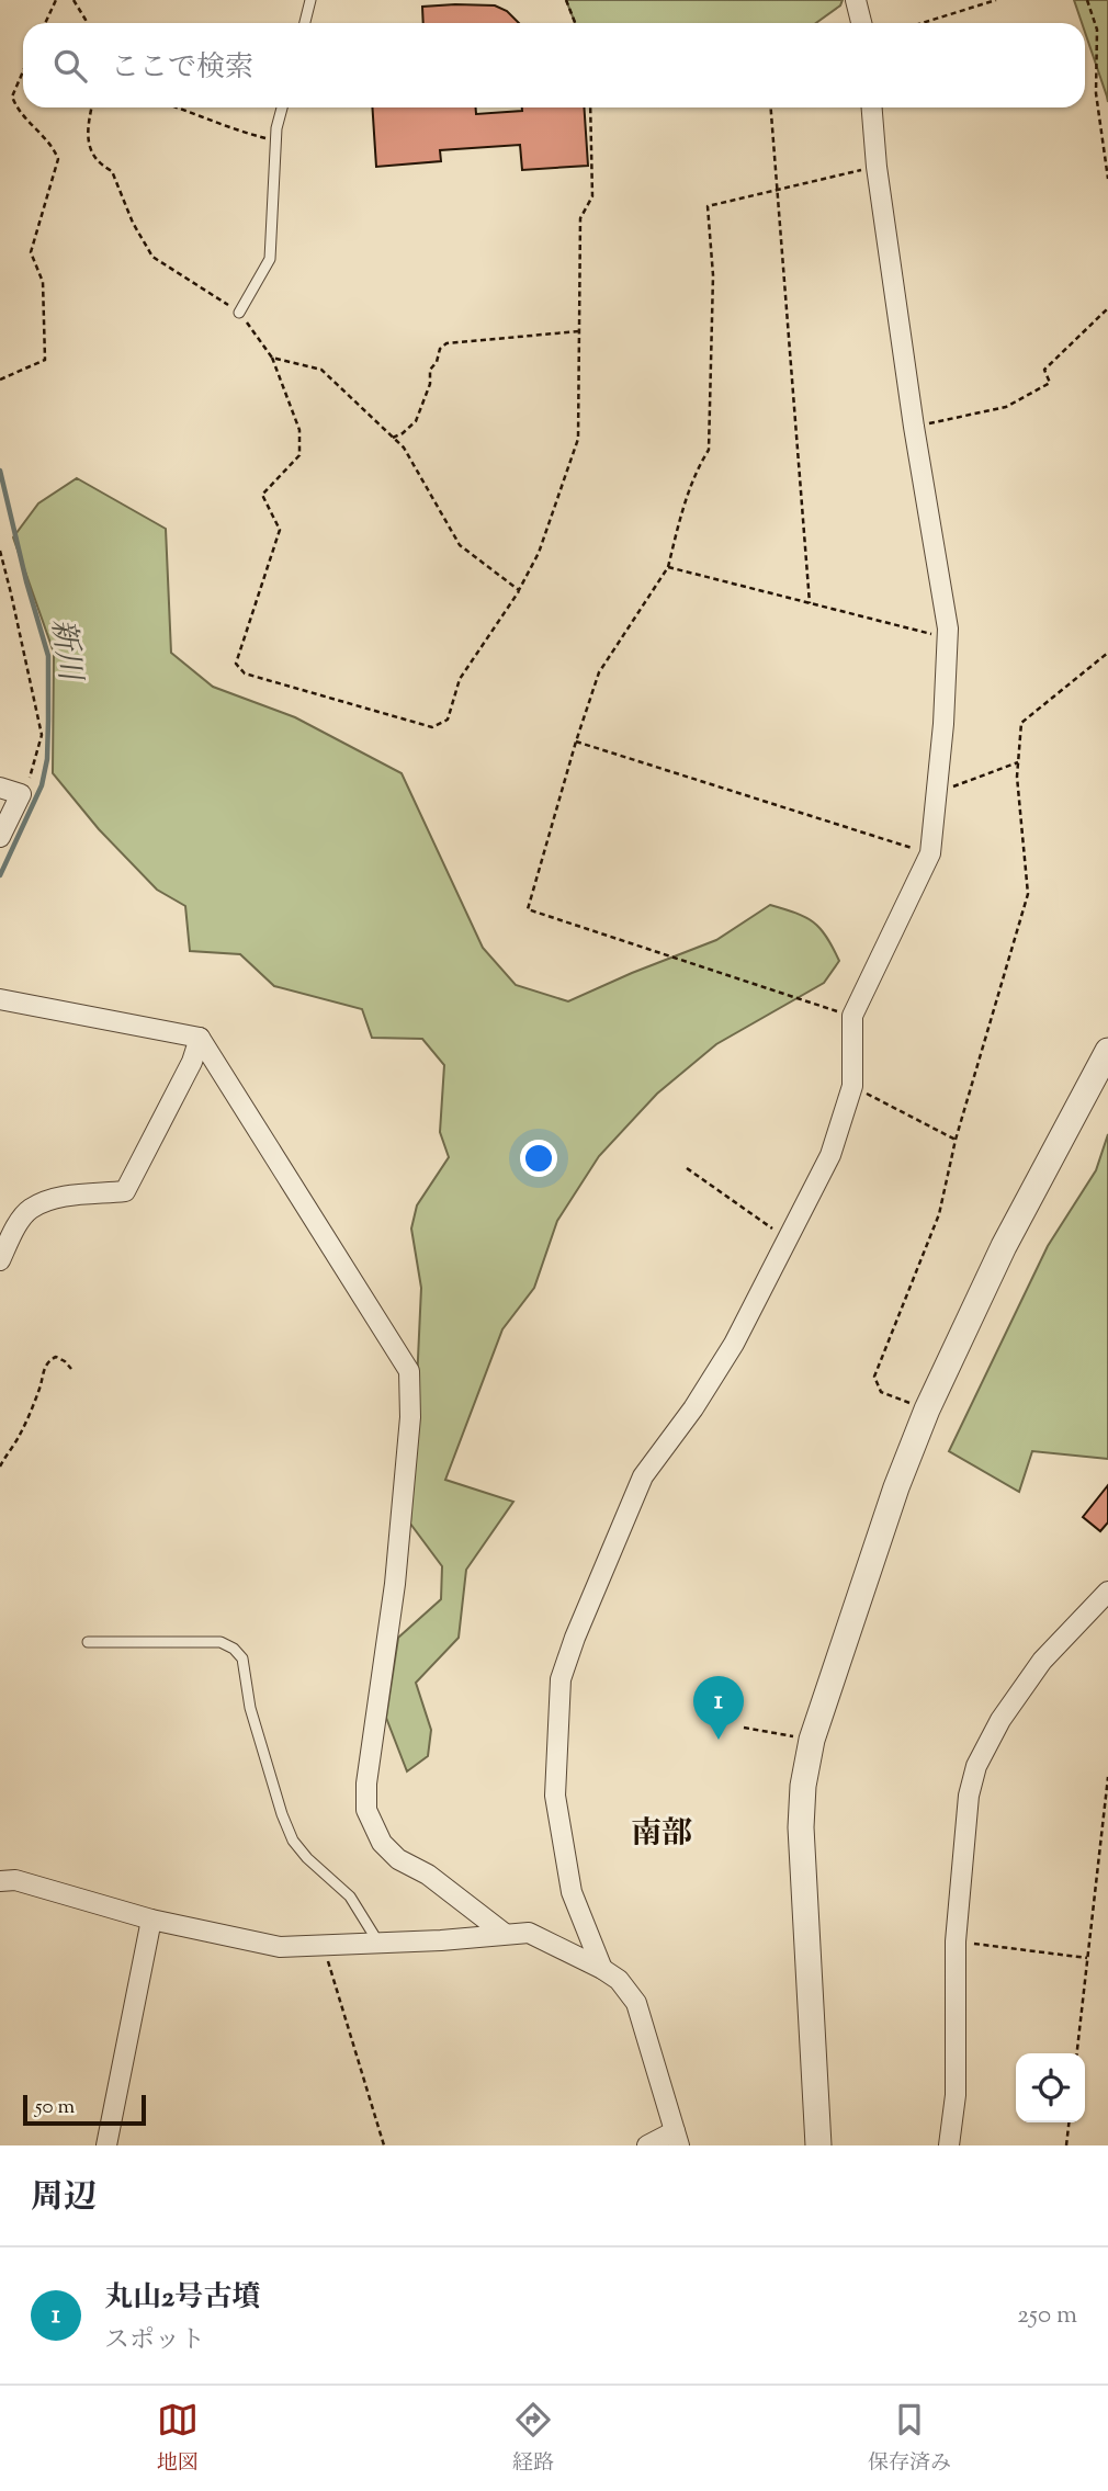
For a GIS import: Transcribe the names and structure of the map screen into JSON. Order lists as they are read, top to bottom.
{
  "districts": ["南部"],
  "water": ["新川"],
  "scale_bar": "50 m",
  "page": {
    "search": "ここで検索",
    "pins": "1",
    "scale": "50 m",
    "heading": "周辺",
    "list": [
      {
        "mark": "1",
        "name": "丸山2号古墳",
        "note": "スポット",
        "value": "250 m"
      }
    ],
    "nav": ["地図", "経路", "保存済み"]
  }
}
